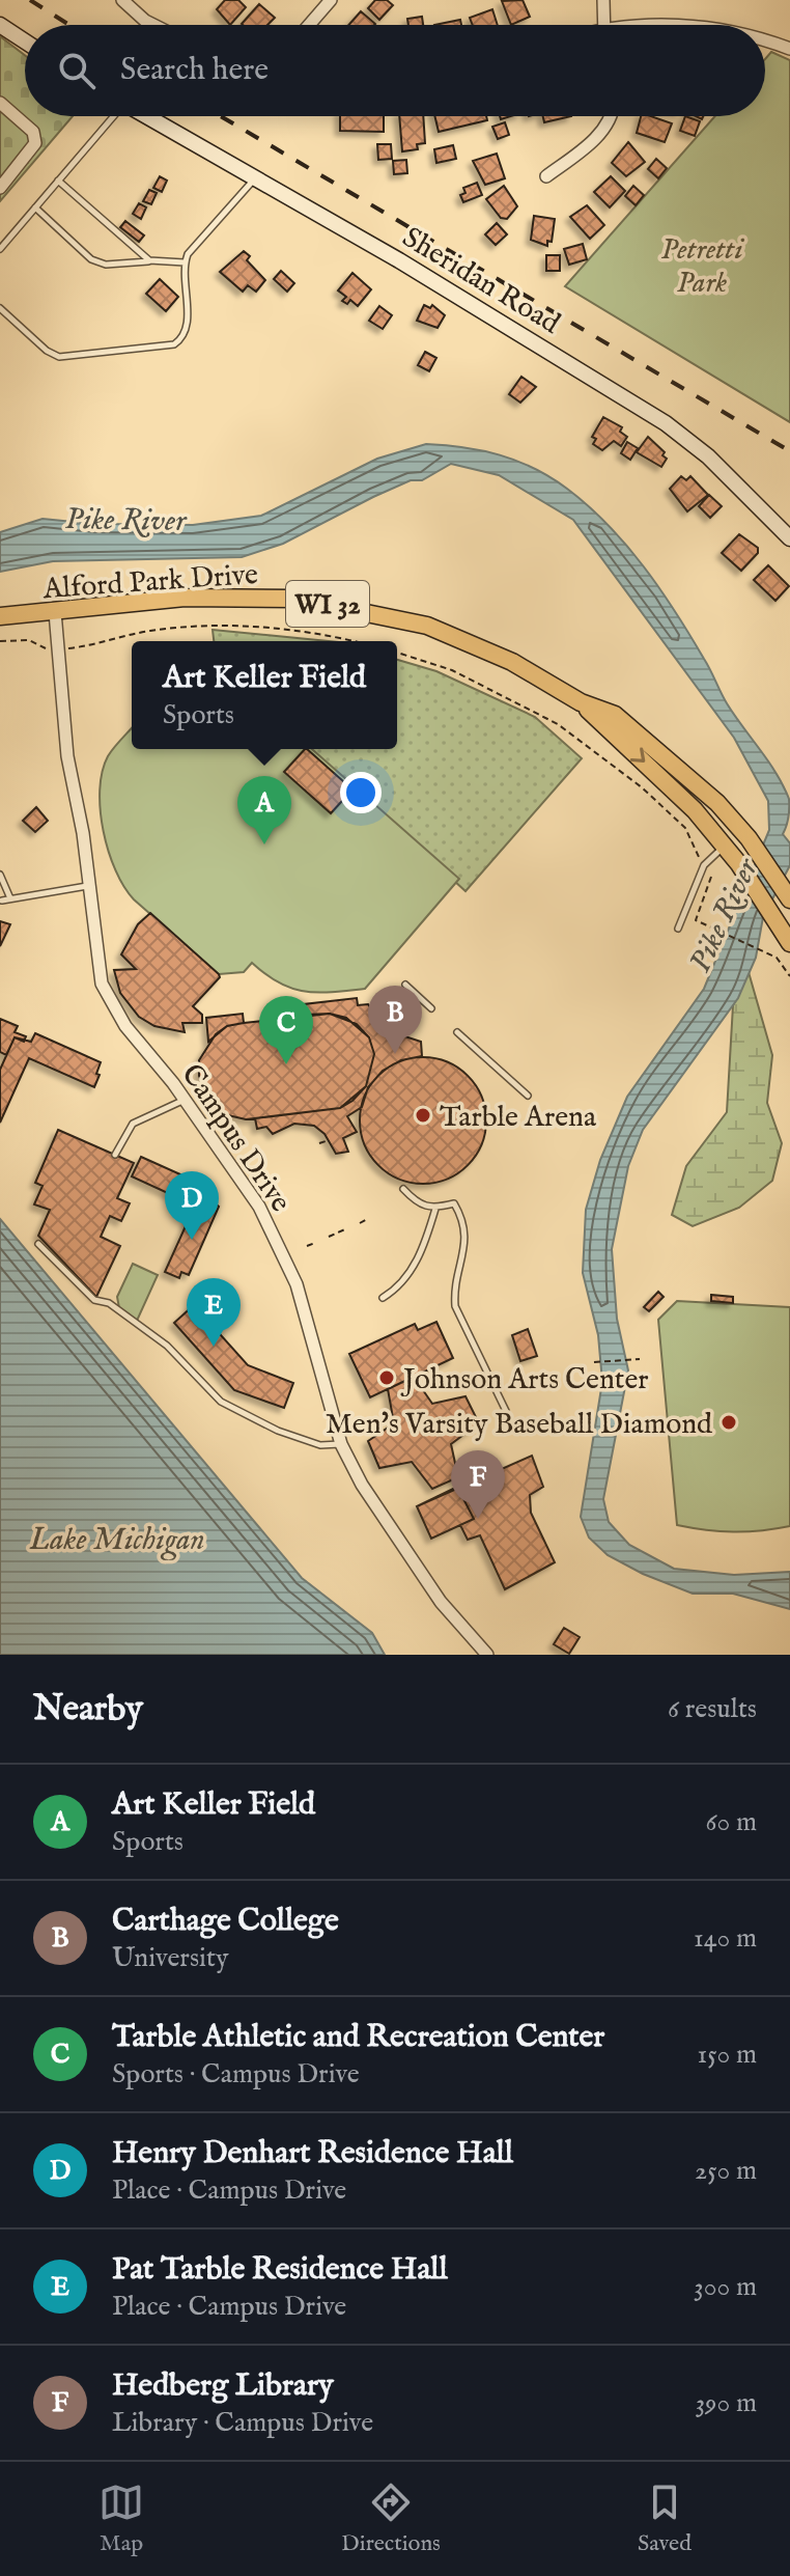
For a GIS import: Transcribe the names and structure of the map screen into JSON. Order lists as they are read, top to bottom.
{
  "streets": {
    "main road": ["Alford Park Drive", "WI 32"],
    "street": ["Sheridan Road", "Campus Drive"]
  },
  "crossings": [
    ["Alford Park Drive", "Campus Drive"]
  ],
  "water": ["Pike River", "Lake Michigan"],
  "parks": ["Petretti Park"],
  "places": ["Tarble Arena", "Johnson Arts Center", "Men's Varsity Baseball Diamond"],
  "page": {
    "search": "Search here",
    "popup": ["Art Keller Field", "Sports"],
    "pins": [
      "A",
      "B",
      "C",
      "D",
      "E",
      "F"
    ],
    "heading": ["Nearby", "6 results"],
    "list": [
      {
        "mark": "A",
        "name": "Art Keller Field",
        "note": "Sports",
        "value": "60 m"
      },
      {
        "mark": "B",
        "name": "Carthage College",
        "note": "University",
        "value": "140 m"
      },
      {
        "mark": "C",
        "name": "Tarble Athletic and Recreation Center",
        "note": "Sports · Campus Drive",
        "value": "150 m"
      },
      {
        "mark": "D",
        "name": "Henry Denhart Residence Hall",
        "note": "Place · Campus Drive",
        "value": "250 m"
      },
      {
        "mark": "E",
        "name": "Pat Tarble Residence Hall",
        "note": "Place · Campus Drive",
        "value": "300 m"
      },
      {
        "mark": "F",
        "name": "Hedberg Library",
        "note": "Library · Campus Drive",
        "value": "390 m"
      }
    ],
    "nav": ["Map", "Directions", "Saved"]
  }
}
